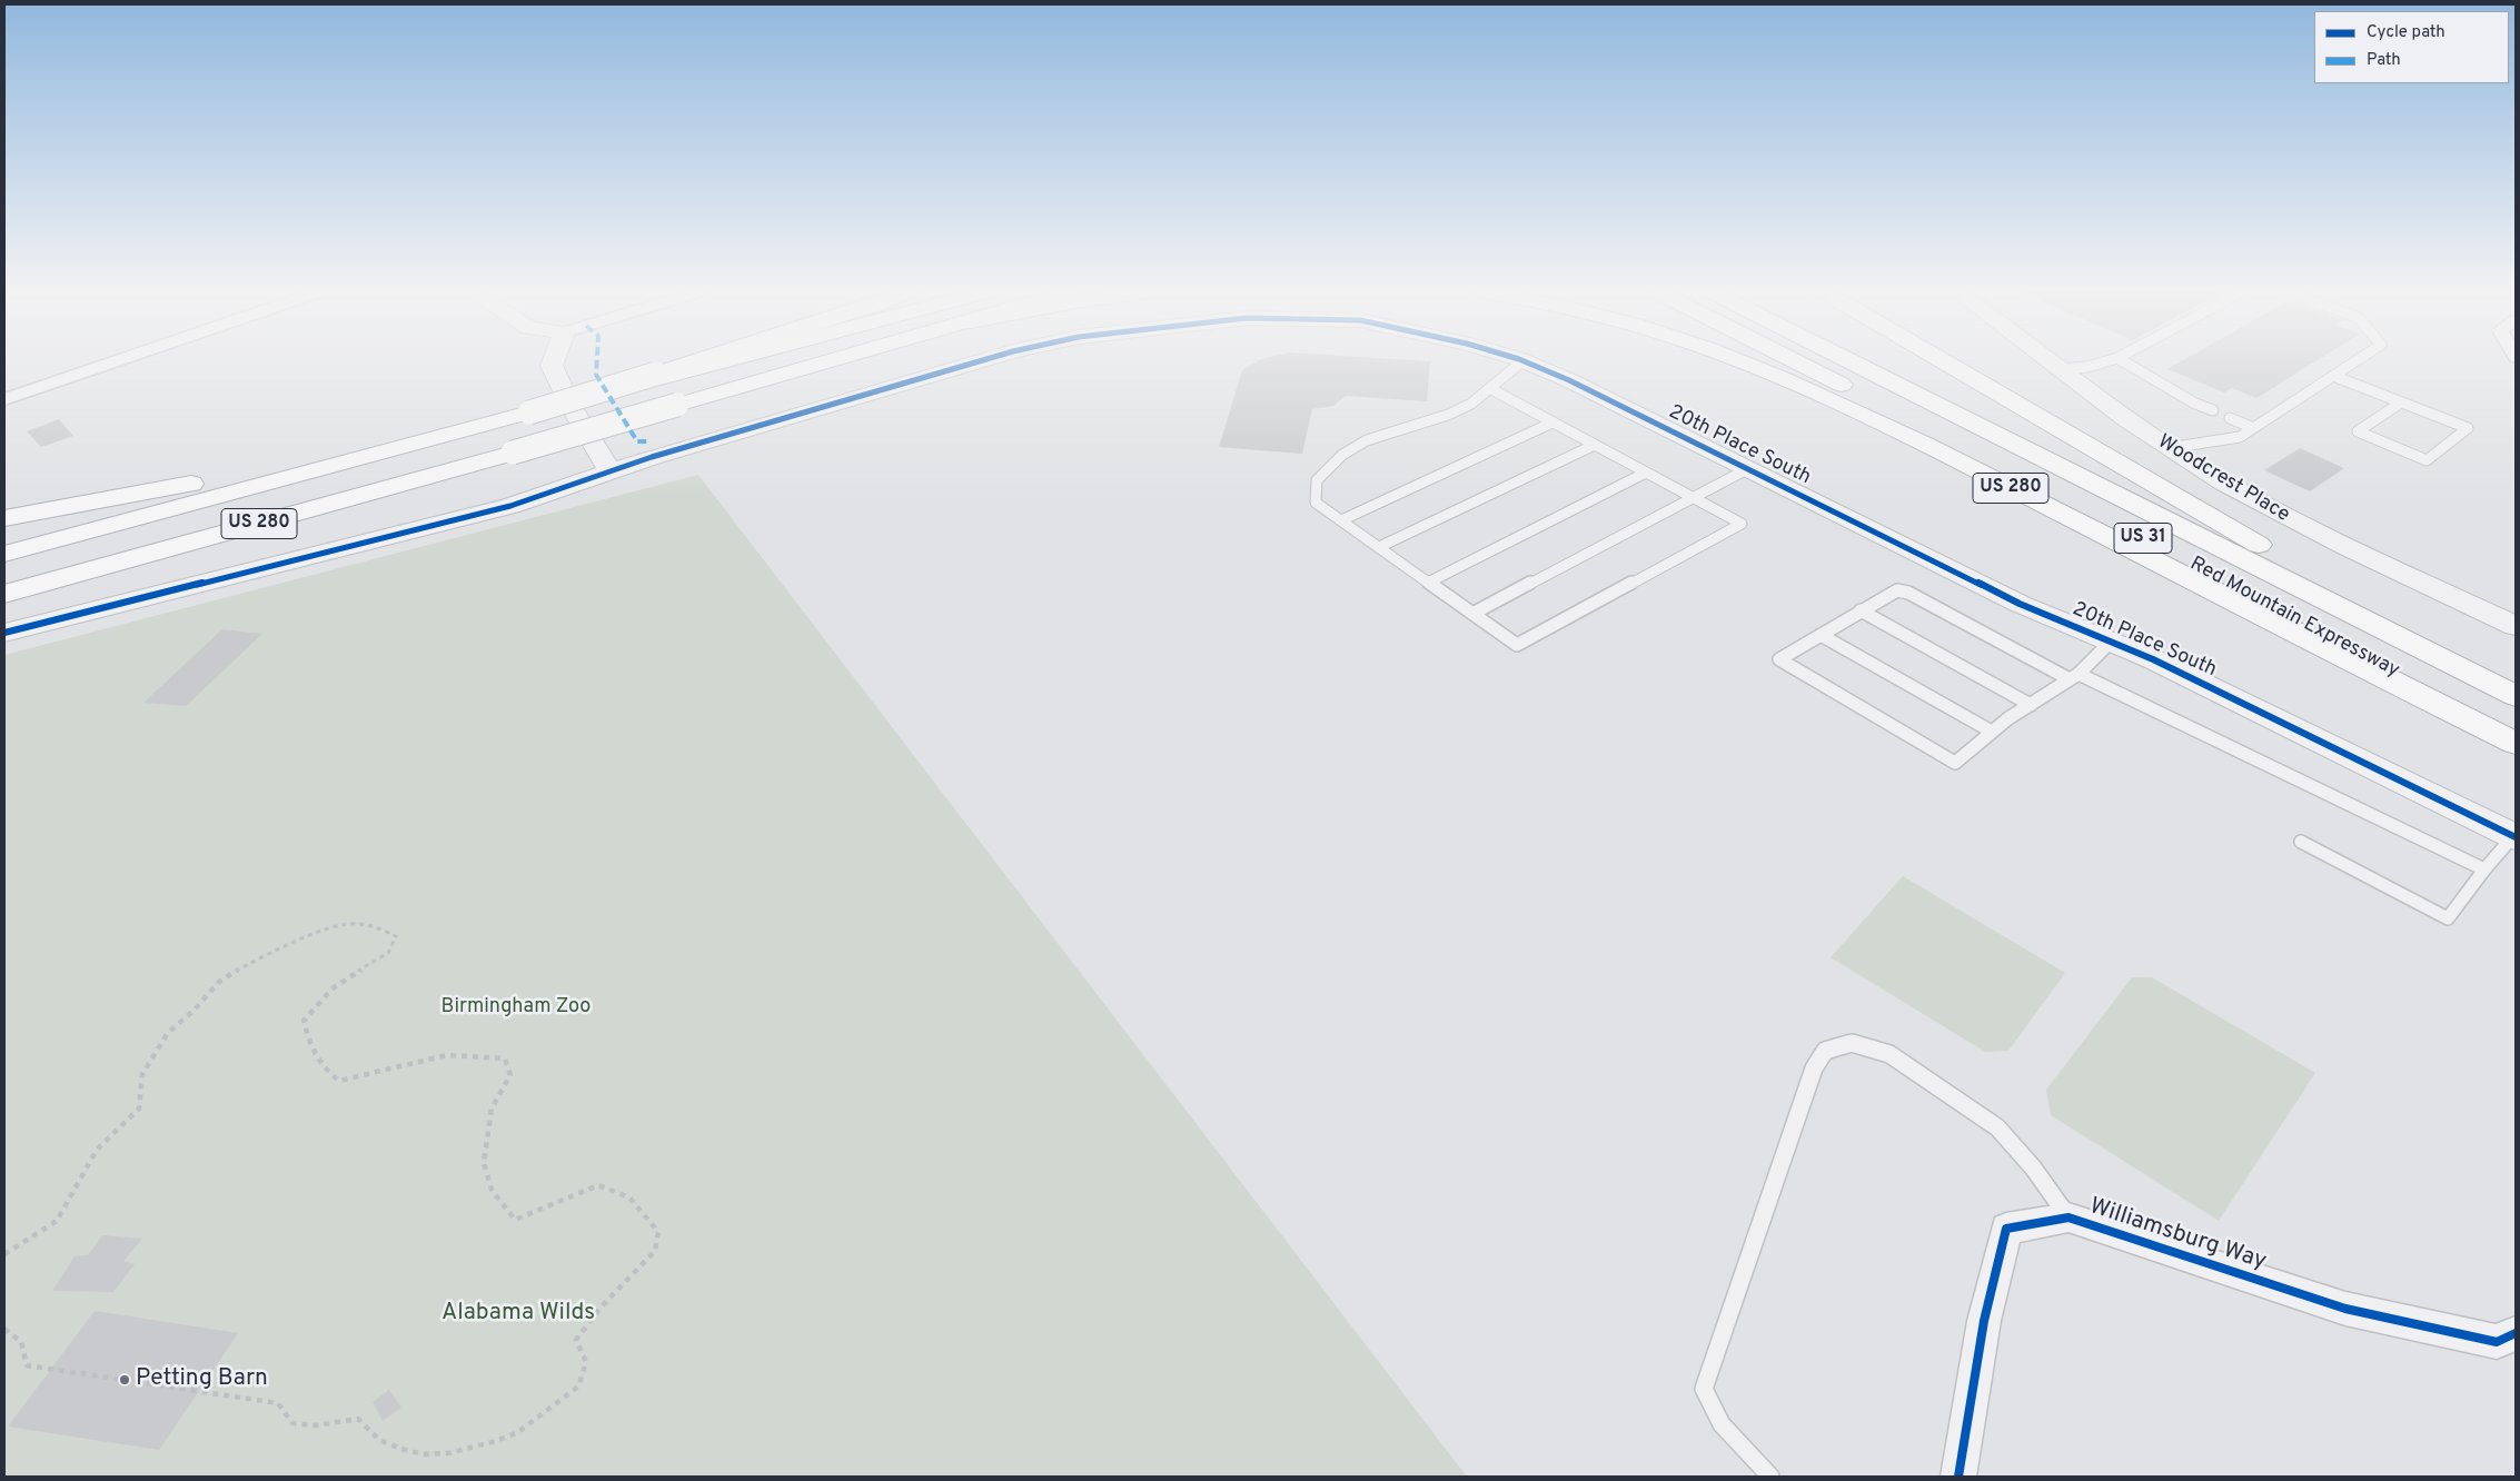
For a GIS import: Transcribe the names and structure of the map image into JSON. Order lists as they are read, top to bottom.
{
  "streets": {
    "highway": ["US 280", "US 31", "Red Mountain Expressway"],
    "street": ["20th Place South", "Woodcrest Place", "Williamsburg Way"]
  },
  "parks": ["Birmingham Zoo", "Alabama Wilds"],
  "places": ["Petting Barn"],
  "legend": ["Cycle path", "Path"]
}
